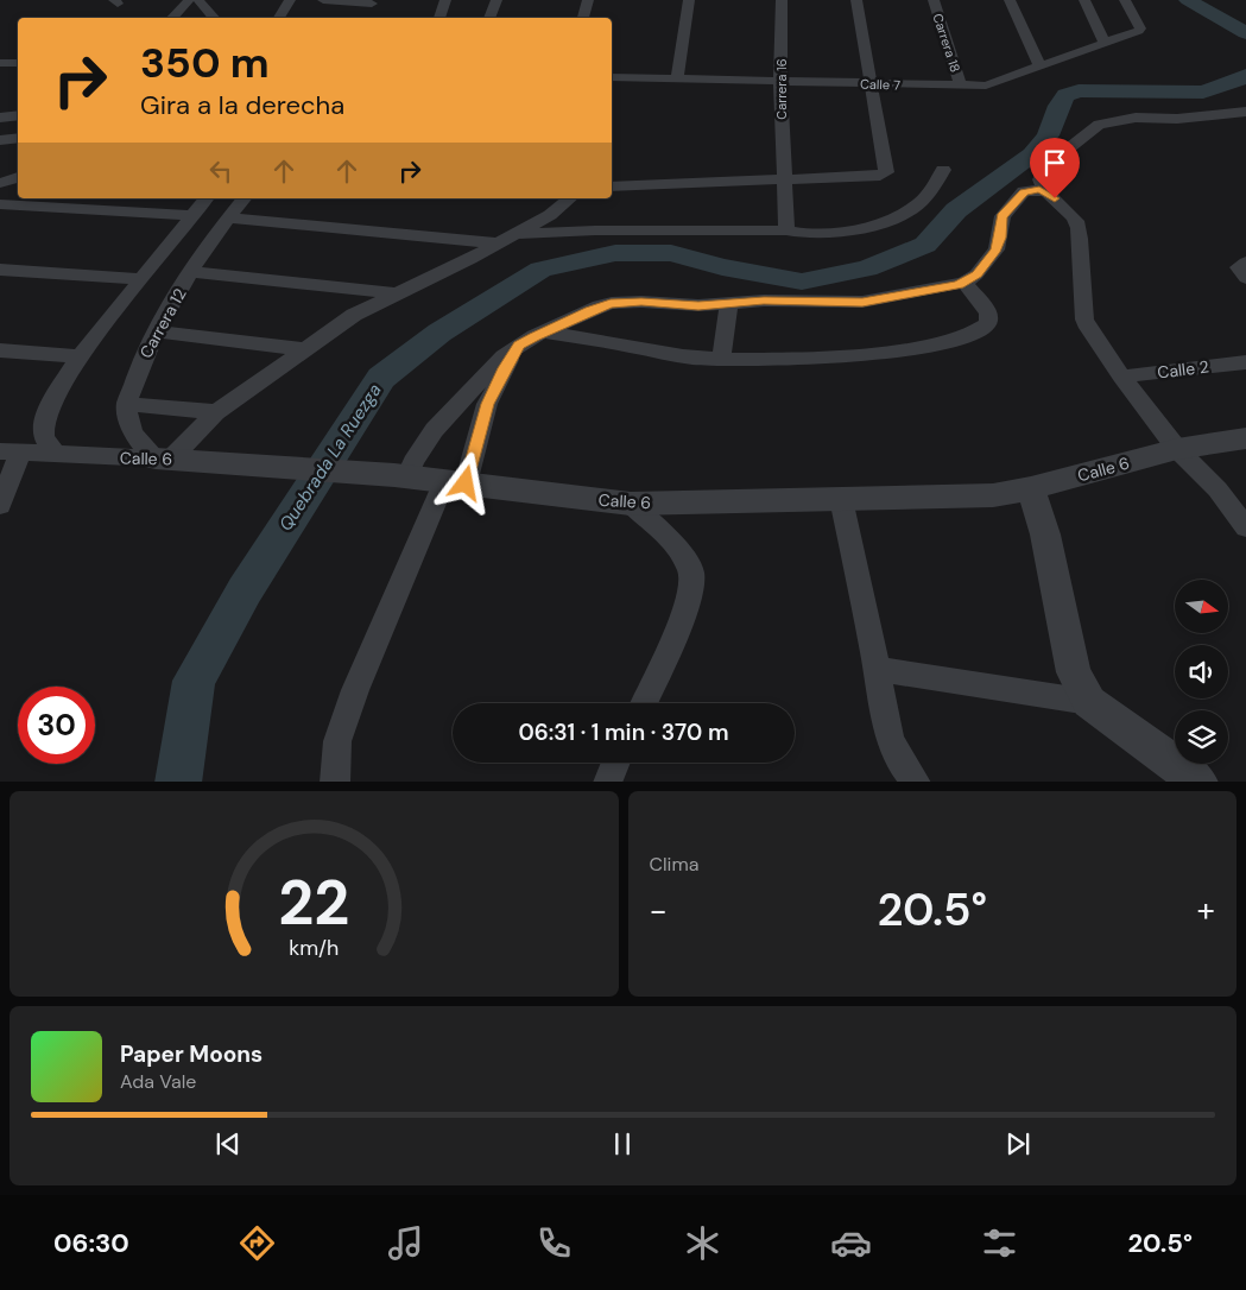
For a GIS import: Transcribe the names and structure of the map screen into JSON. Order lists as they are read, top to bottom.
{
  "streets": {
    "street": [
      "Carrera 18",
      "Calle 7",
      "Carrera 16",
      "Carrera 12",
      "Calle 2",
      "Calle 6"
    ]
  },
  "crossings": [
    ["Carrera 18", "Calle 7"],
    ["Calle 7", "Carrera 16"],
    ["Carrera 12", "Calle 6"]
  ],
  "water": ["Quebrada La Ruezga"],
  "north": "right",
  "page": {
    "turn": ["350 m", "Gira a la derecha"],
    "limit": "30",
    "trip": "06:31 · 1 min · 370 m",
    "tile": "Clima",
    "heat": ["−", "20.5°", "+"],
    "song": ["Paper Moons", "Ada Vale"],
    "tabs": ["06:30", "20.5°"],
    "gauge": ["22", "km/h"]
  }
}
